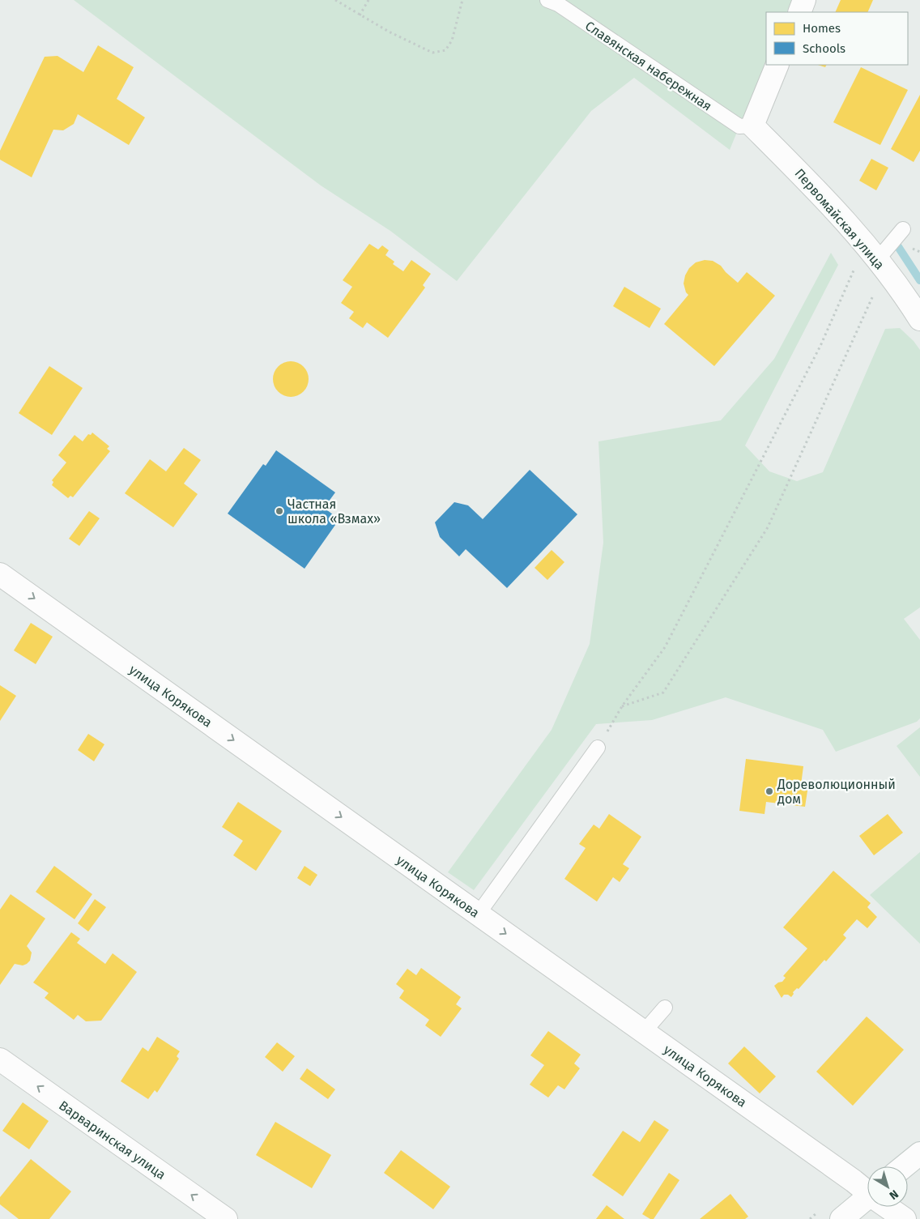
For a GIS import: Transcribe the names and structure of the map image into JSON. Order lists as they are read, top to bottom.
{
  "streets": {
    "street": ["Первомайская улица", "улица Корякова", "Варваринская улица"],
    "lane": ["Славянская набережная"]
  },
  "crossings": [
    ["Славянская набережная", "Первомайская улица"]
  ],
  "one_way": ["улица Корякова", "Варваринская улица"],
  "places": ["Частная школа «Взмах»", "Дореволюционный дом"],
  "legend": ["Homes", "Schools"],
  "north": "bottom right"
}
